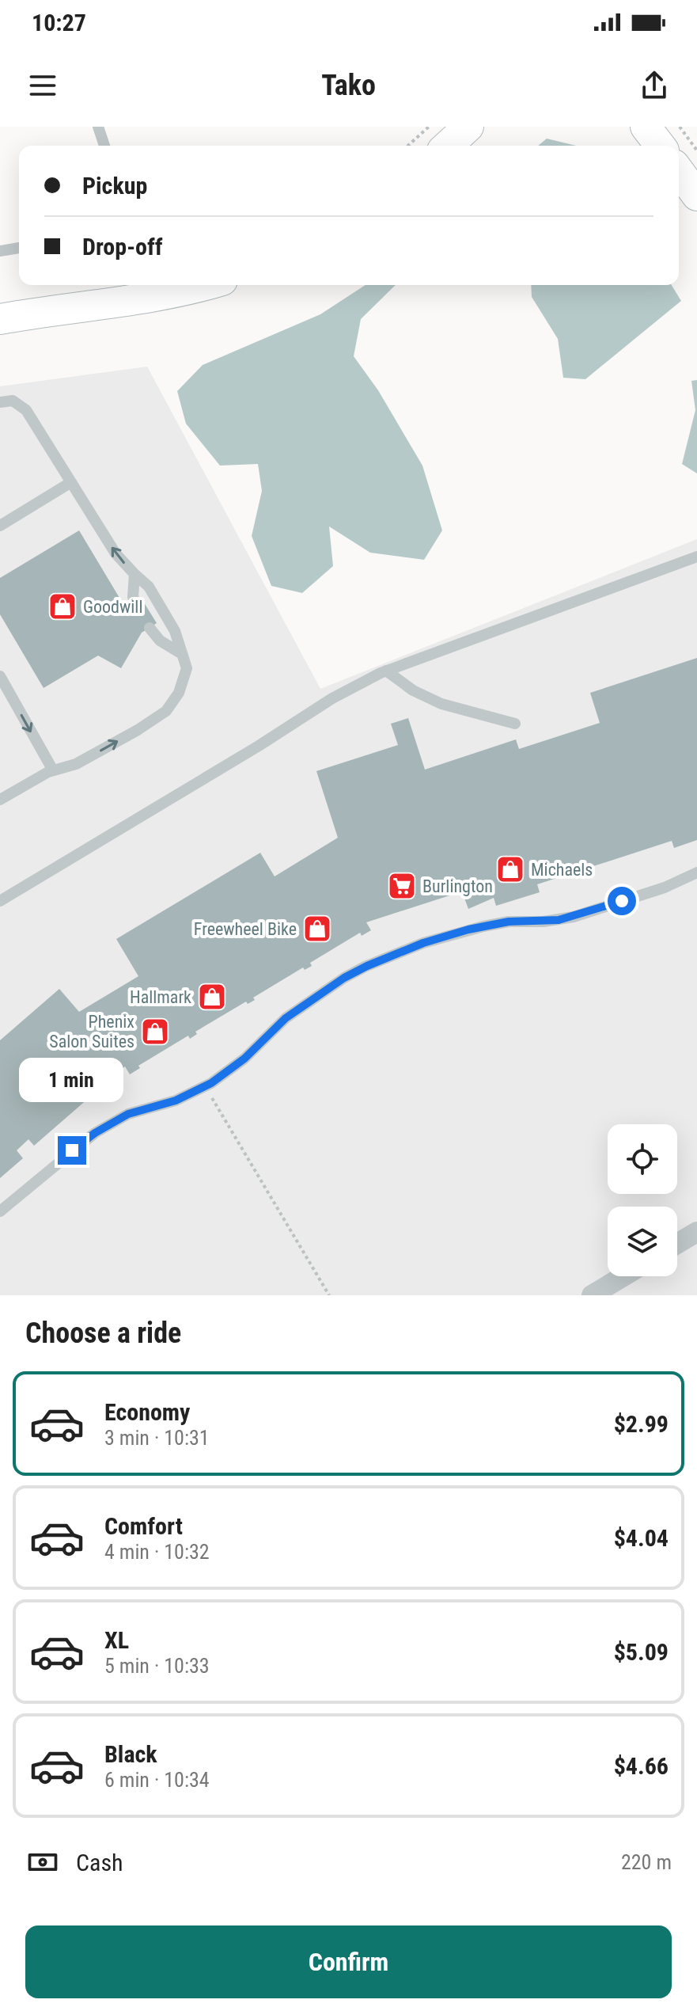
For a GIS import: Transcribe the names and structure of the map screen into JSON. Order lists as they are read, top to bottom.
{
  "places": {
    "shop": [
      "Goodwill",
      "Michaels",
      "Freewheel Bike",
      "Hallmark",
      "Phenix Salon Suites"
    ],
    "supermarket": ["Burlington"]
  },
  "page": {
    "status": "10:27",
    "header": "Tako",
    "banner": ["Pickup", "Drop-off"],
    "bubble": "1 min",
    "heading": "Choose a ride",
    "list": [
      {
        "name": "Economy",
        "note": "3 min · 10:31",
        "value": "$2.99"
      },
      {
        "name": "Comfort",
        "note": "4 min · 10:32",
        "value": "$4.04"
      },
      {
        "name": "XL",
        "note": "5 min · 10:33",
        "value": "$5.09"
      },
      {
        "name": "Black",
        "note": "6 min · 10:34",
        "value": "$4.66"
      }
    ],
    "pay": ["Cash", "220 m"],
    "buttons": "Confirm"
  }
}
